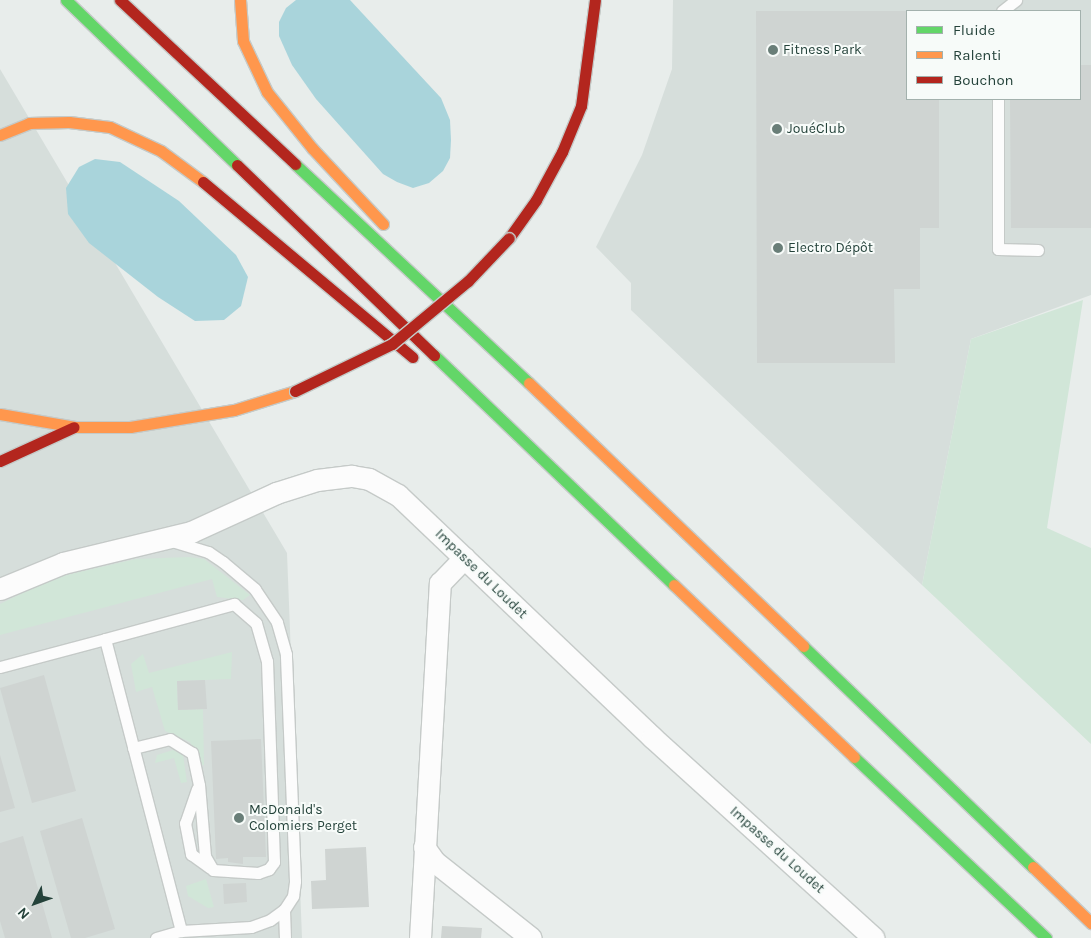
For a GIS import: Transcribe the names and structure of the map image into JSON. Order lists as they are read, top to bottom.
{
  "streets": {
    "street": ["Impasse du Loudet"]
  },
  "places": [
    "Fitness Park",
    "JouéClub",
    "Electro Dépôt",
    "McDonald's Colomiers Perget"
  ],
  "legend": ["Fluide", "Ralenti", "Bouchon"],
  "north": "bottom left"
}
